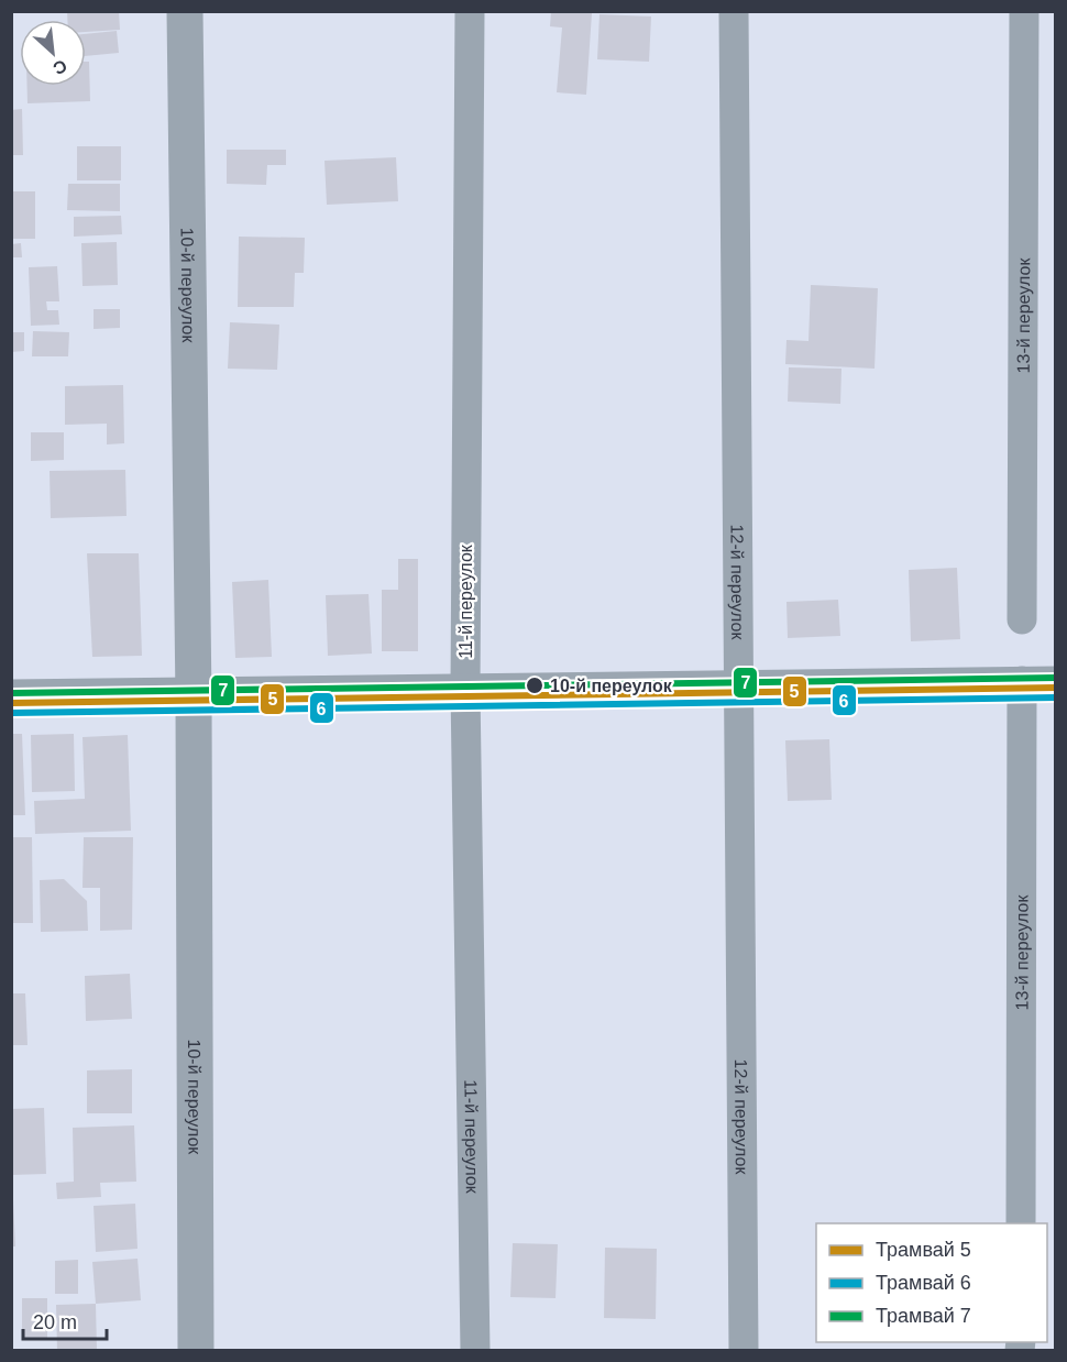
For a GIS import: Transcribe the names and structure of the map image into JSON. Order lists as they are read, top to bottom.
{
  "streets": {
    "street": [
      "10-й переулок",
      "13-й переулок",
      "12-й переулок",
      "11-й переулок"
    ]
  },
  "places": ["10-й переулок"],
  "lines": ["tram line 7", "tram line 5", "tram line 6"],
  "legend": ["Трамвай 5", "Трамвай 6", "Трамвай 7"],
  "scale_bar": "20 m",
  "north": "bottom right"
}
